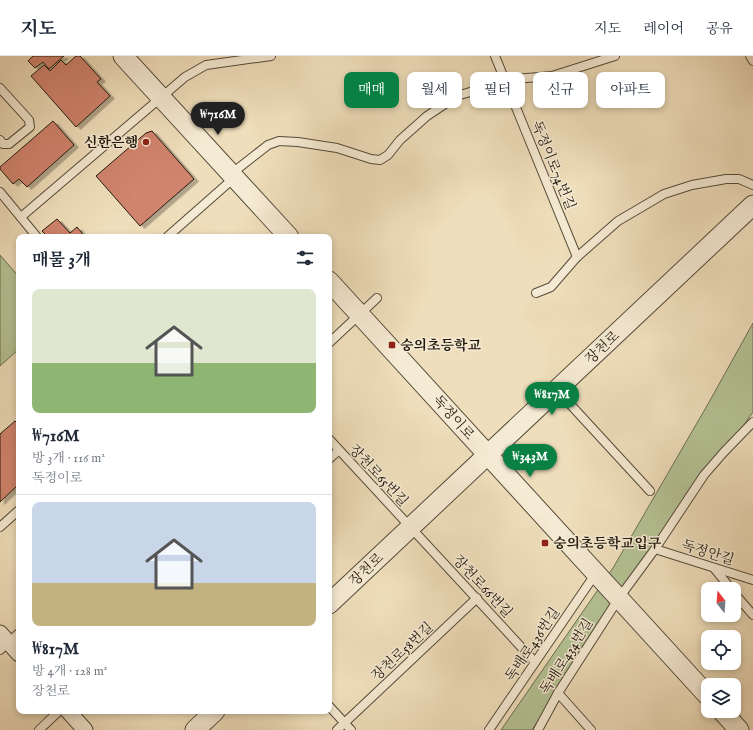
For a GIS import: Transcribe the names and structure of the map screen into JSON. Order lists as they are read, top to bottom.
{
  "streets": {
    "street": ["장천로", "독정이로"],
    "lane": [
      "독정이로74번길",
      "장천로65번길",
      "독정안길",
      "장천로66번길",
      "독배로436번길",
      "장천로58번길",
      "독배로434번길"
    ]
  },
  "crossings": [
    ["장천로", "독정이로"],
    ["장천로", "장천로65번길"],
    ["장천로", "장천로66번길"],
    ["독정이로", "독배로436번길"],
    ["독정이로", "독배로434번길"],
    ["장천로65번길", "장천로66번길"],
    ["독정안길", "독배로434번길"],
    ["장천로66번길", "독배로436번길"],
    ["장천로66번길", "장천로58번길"]
  ],
  "places": {
    "other": ["신한은행"],
    "transit": ["숭의초등학교", "숭의초등학교입구"]
  },
  "north": "top",
  "page": {
    "header": "지도",
    "nav": ["지도", "레이어", "공유"],
    "chip": [
      "매매",
      "월세",
      "필터",
      "신규",
      "아파트"
    ],
    "price": ["₩716M", "₩817M", "₩343M"],
    "heading": "매물 3개",
    "list": [
      {
        "name": "₩716M",
        "note": "방 3개 · 116 m² · 독정이로"
      },
      {
        "name": "₩817M",
        "note": "방 4개 · 128 m² · 장천로"
      }
    ]
  }
}
